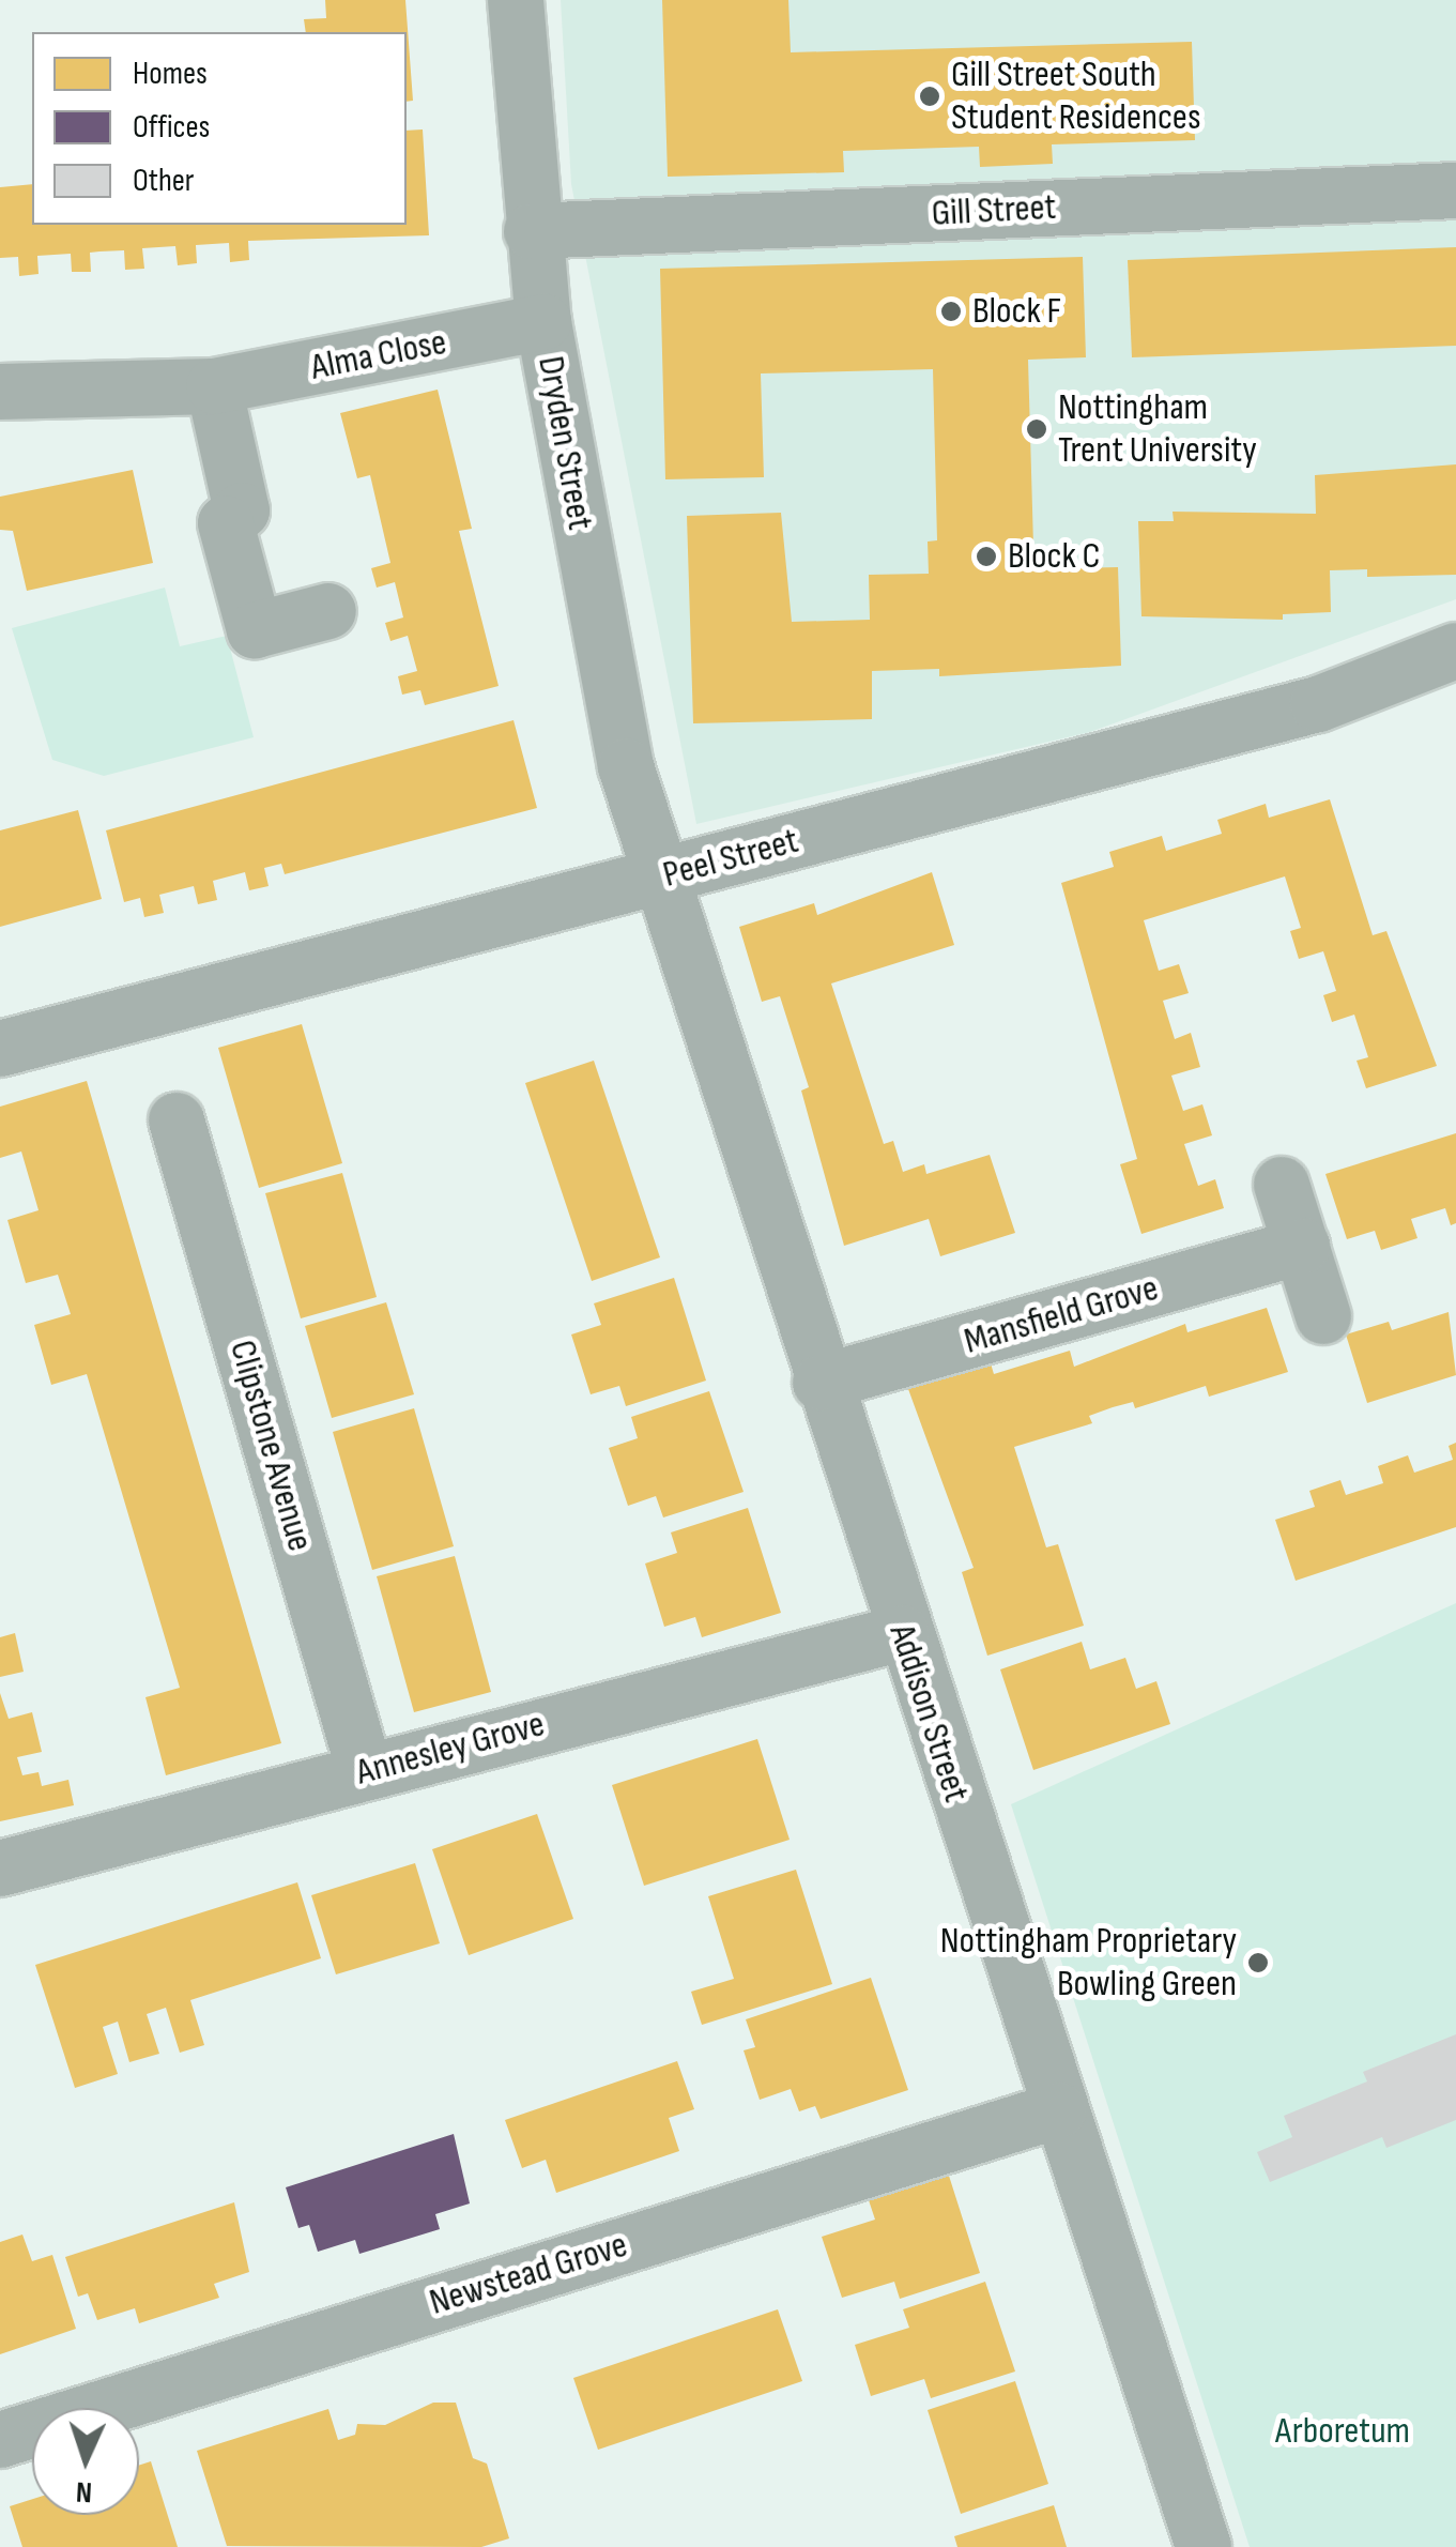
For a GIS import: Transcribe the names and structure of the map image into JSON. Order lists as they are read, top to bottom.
{
  "streets": {
    "street": [
      "Gill Street",
      "Alma Close",
      "Dryden Street",
      "Peel Street",
      "Mansfield Grove",
      "Clipstone Avenue",
      "Addison Street",
      "Annesley Grove",
      "Newstead Grove"
    ]
  },
  "crossings": [
    ["Gill Street", "Dryden Street"],
    ["Alma Close", "Dryden Street"],
    ["Dryden Street", "Peel Street"],
    ["Dryden Street", "Addison Street"],
    ["Peel Street", "Addison Street"],
    ["Mansfield Grove", "Addison Street"],
    ["Clipstone Avenue", "Annesley Grove"],
    ["Addison Street", "Annesley Grove"],
    ["Addison Street", "Newstead Grove"]
  ],
  "parks": ["Arboretum"],
  "places": [
    "Gill Street South Student Residences",
    "Block F",
    "Nottingham Trent University",
    "Block C",
    "Nottingham Proprietary Bowling Green"
  ],
  "legend": ["Homes", "Offices", "Other"],
  "north": "bottom"
}
